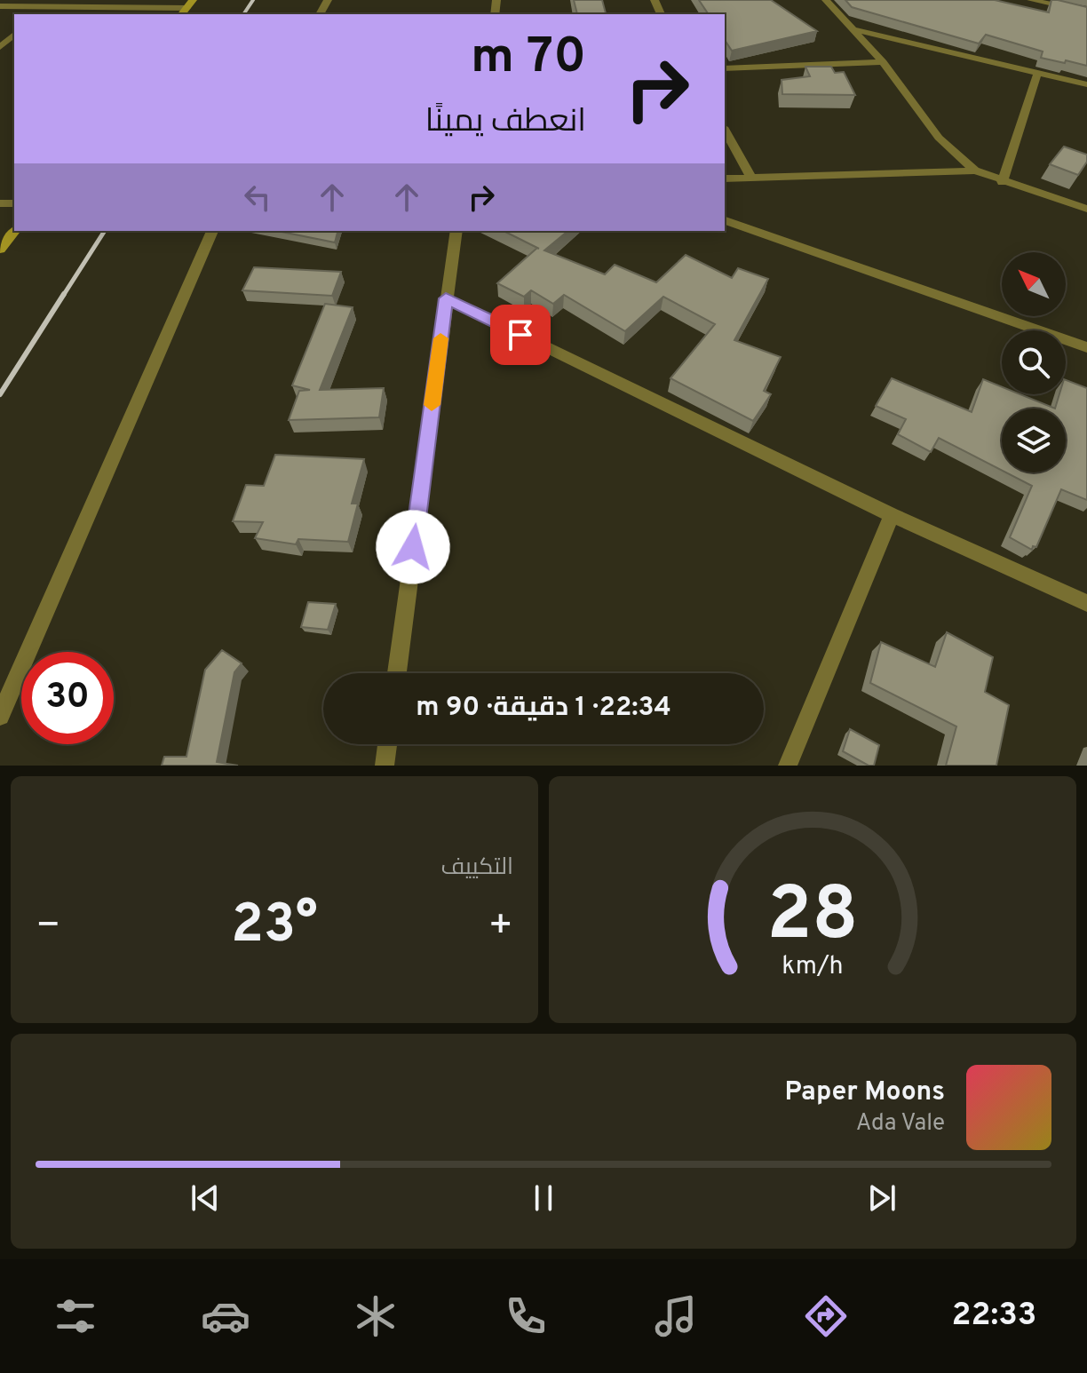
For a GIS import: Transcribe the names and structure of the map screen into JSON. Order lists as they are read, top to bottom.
{
  "north": "top left",
  "page": {
    "turn": ["70 m", "انعطف يمينًا"],
    "limit": "30",
    "trip": "22:34 · 1 دقيقة · 90 m",
    "tile": "التكييف",
    "heat": ["−", "23°", "+"],
    "song": ["Paper Moons", "Ada Vale"],
    "tabs": "22:33",
    "gauge": ["28", "km/h"]
  }
}
